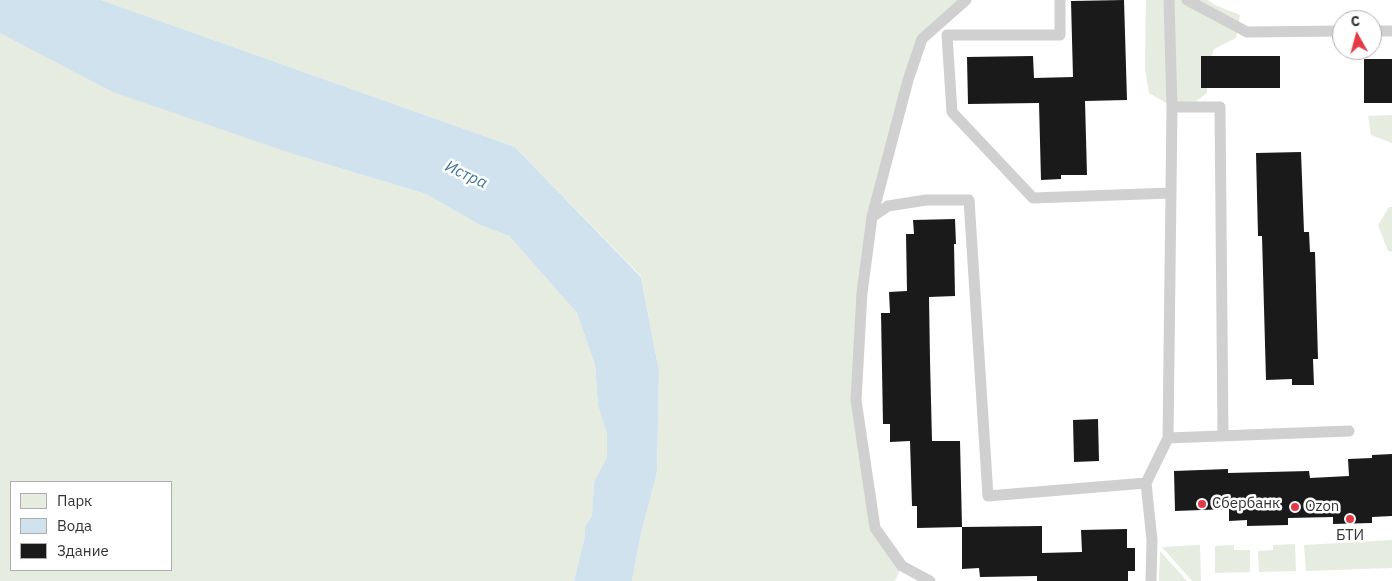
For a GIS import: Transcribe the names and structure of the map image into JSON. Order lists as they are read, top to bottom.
{
  "water": ["Истра"],
  "places": ["Сбербанк", "Ozon", "БТИ"],
  "legend": ["Парк", "Вода", "Здание"],
  "north": "top"
}
